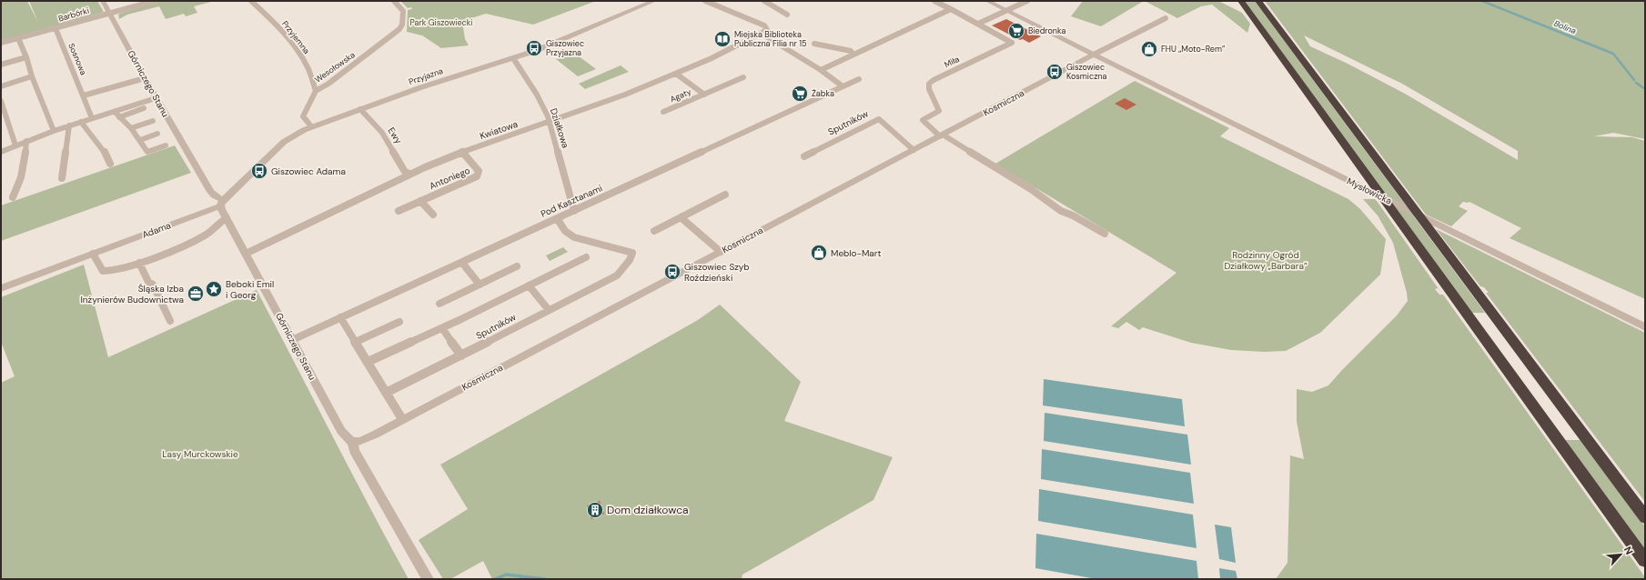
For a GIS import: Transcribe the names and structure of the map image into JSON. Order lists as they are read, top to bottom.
{
  "streets": {
    "street": [
      "Barbórki",
      "Przyjemna",
      "Sosnowa",
      "Miła",
      "Wesołowska",
      "Przyjazna",
      "Górniczego Stanu",
      "Agaty",
      "Kosmiczna",
      "Sputników",
      "Działkowa",
      "Kwiatowa",
      "Ewy",
      "Antoniego",
      "Mysłowicka",
      "Pod Kasztanami",
      "Adama"
    ]
  },
  "crossings": [
    ["Barbórki", "Sosnowa"],
    ["Barbórki", "Górniczego Stanu"],
    ["Przyjemna", "Wesołowska"],
    ["Miła", "Kosmiczna"],
    ["Wesołowska", "Przyjazna"],
    ["Przyjazna", "Górniczego Stanu"],
    ["Przyjazna", "Działkowa"],
    ["Przyjazna", "Ewy"],
    ["Przyjazna", "Adama"],
    ["Górniczego Stanu", "Kosmiczna"],
    ["Górniczego Stanu", "Kwiatowa"],
    ["Górniczego Stanu", "Pod Kasztanami"],
    ["Górniczego Stanu", "Adama"],
    ["Agaty", "Kwiatowa"],
    ["Kosmiczna", "Sputników"],
    ["Kosmiczna", "Mysłowicka"],
    ["Sputników", "Pod Kasztanami"],
    ["Działkowa", "Kwiatowa"],
    ["Działkowa", "Pod Kasztanami"],
    ["Kwiatowa", "Ewy"],
    ["Kwiatowa", "Antoniego"]
  ],
  "water": ["Bolina"],
  "parks": ["Park Giszowiecki", "Rodzinny Ogród Działkowy „Barbara”", "Lasy Murckowskie"],
  "places": {
    "supermarket": ["Biedronka", "Żabka"],
    "library": ["Miejska Biblioteka Publiczna Filia nr 15"],
    "bus stop": [
      "Giszowiec Przyjazna",
      "Giszowiec Kosmiczna",
      "Giszowiec Adama",
      "Giszowiec Szyb Roździeński"
    ],
    "shop": ["FHU „Moto-Rem”", "Meblo-Mart"],
    "place": ["Beboki Emil i Georg"],
    "office": ["Śląska Izba Inżynierów Budownictwa"],
    "building": ["Dom działkowca"]
  },
  "north": "top right"
}
